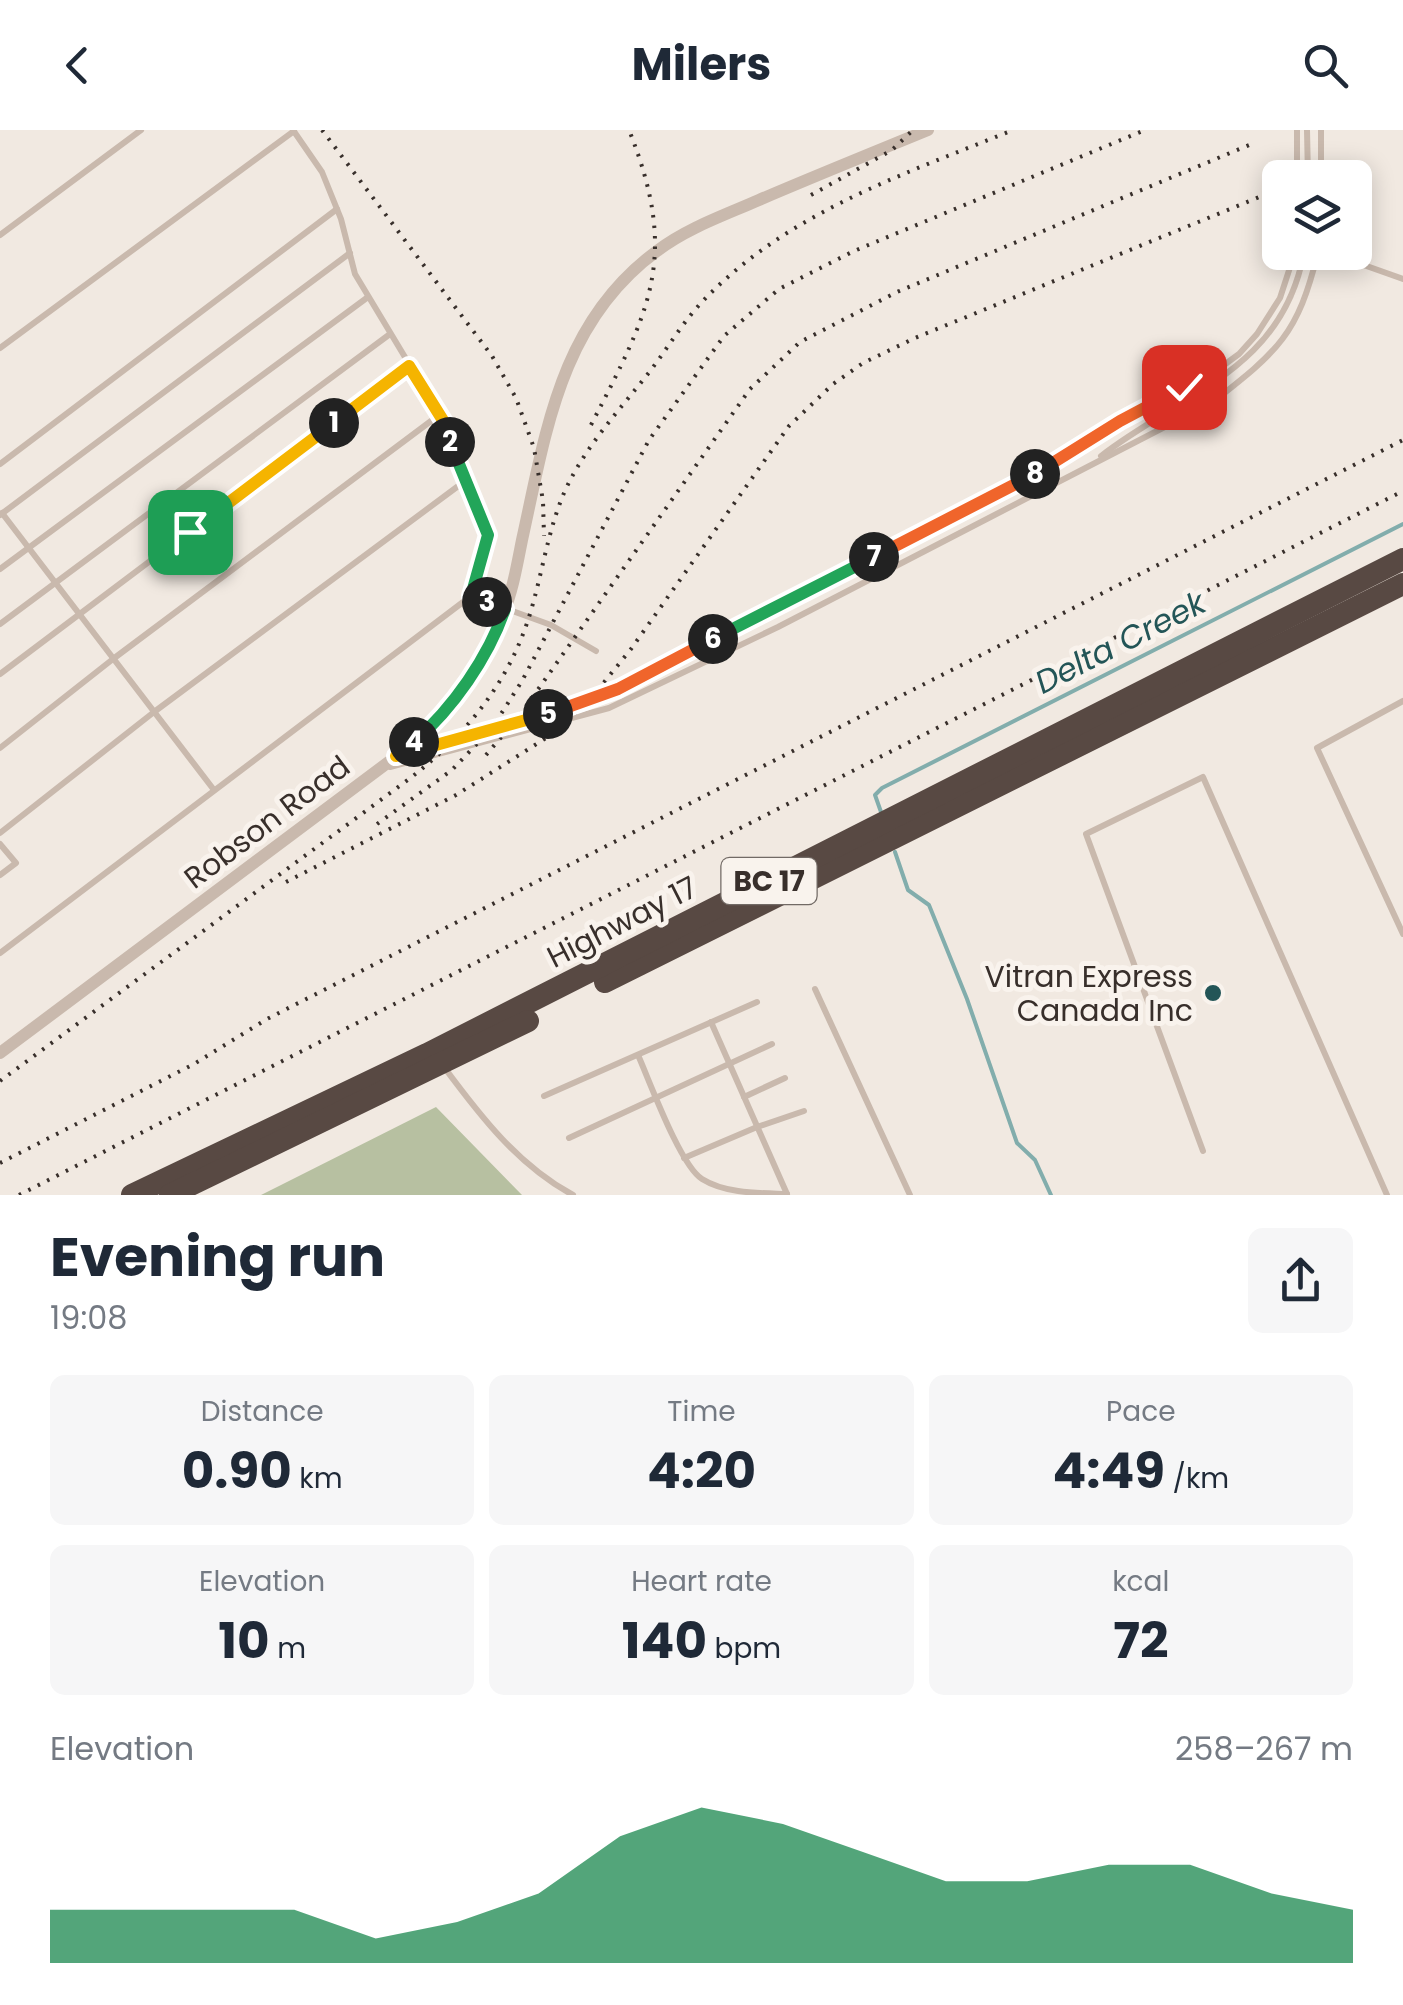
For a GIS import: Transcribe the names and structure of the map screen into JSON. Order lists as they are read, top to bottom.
{
  "streets": {
    "highway": ["BC 17", "Highway 17"],
    "street": ["Robson Road"]
  },
  "water": ["Delta Creek"],
  "places": ["Vitran Express Canada Inc"],
  "page": {
    "header": "Milers",
    "pins": [
      "1",
      "2",
      "8",
      "7",
      "3",
      "6",
      "5",
      "4"
    ],
    "heading": ["Evening run", "19:08"],
    "stats": [
      ["Distance", "0.90 km"],
      ["Time", "4:20"],
      ["Pace", "4:49 /km"],
      ["Elevation", "10 m"],
      ["Heart rate", "140 bpm"],
      ["kcal", "72"]
    ],
    "chart": ["Elevation", "258–267 m"]
  }
}
